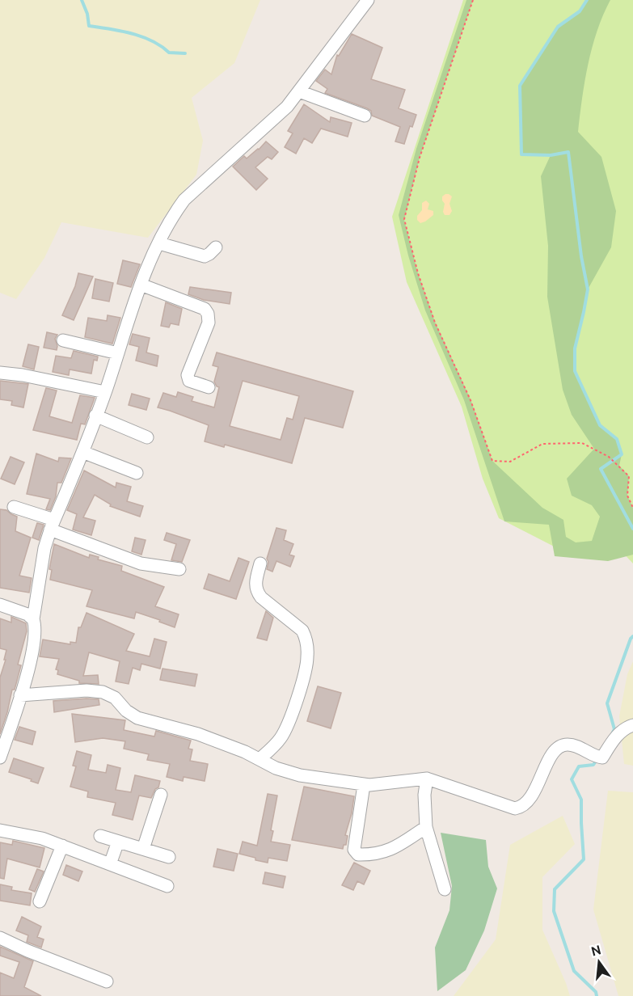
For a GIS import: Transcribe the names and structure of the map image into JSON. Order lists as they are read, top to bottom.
{
  "north": "top"
}
